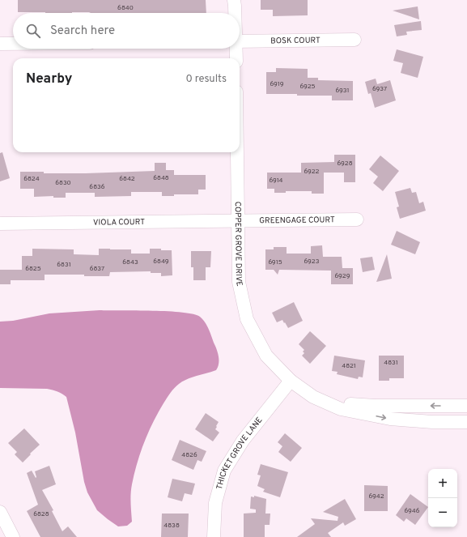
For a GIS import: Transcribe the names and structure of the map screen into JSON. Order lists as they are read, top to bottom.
{
  "streets": {
    "street": [
      "BOSK COURT",
      "GREENGAGE COURT",
      "VIOLA COURT",
      "COPPER GROVE DRIVE",
      "THICKET GROVE LANE"
    ]
  },
  "crossings": [
    ["GREENGAGE COURT", "VIOLA COURT"],
    ["GREENGAGE COURT", "COPPER GROVE DRIVE"],
    ["VIOLA COURT", "COPPER GROVE DRIVE"],
    ["COPPER GROVE DRIVE", "THICKET GROVE LANE"]
  ],
  "house_numbers": [
    "6840",
    "6919",
    "6925",
    "6937",
    "6931",
    "6928",
    "6922",
    "6848",
    "6824",
    "6842",
    "6914",
    "6830",
    "6836",
    "6849",
    "6923",
    "6843",
    "6915",
    "6831",
    "6825",
    "6837",
    "6929",
    "4831",
    "4821",
    "4826",
    "6942",
    "6946",
    "6828",
    "4838"
  ],
  "page": {
    "search": "Search here",
    "heading": ["Nearby", "0 results"],
    "map_buttons": ["+", "−"]
  }
}
